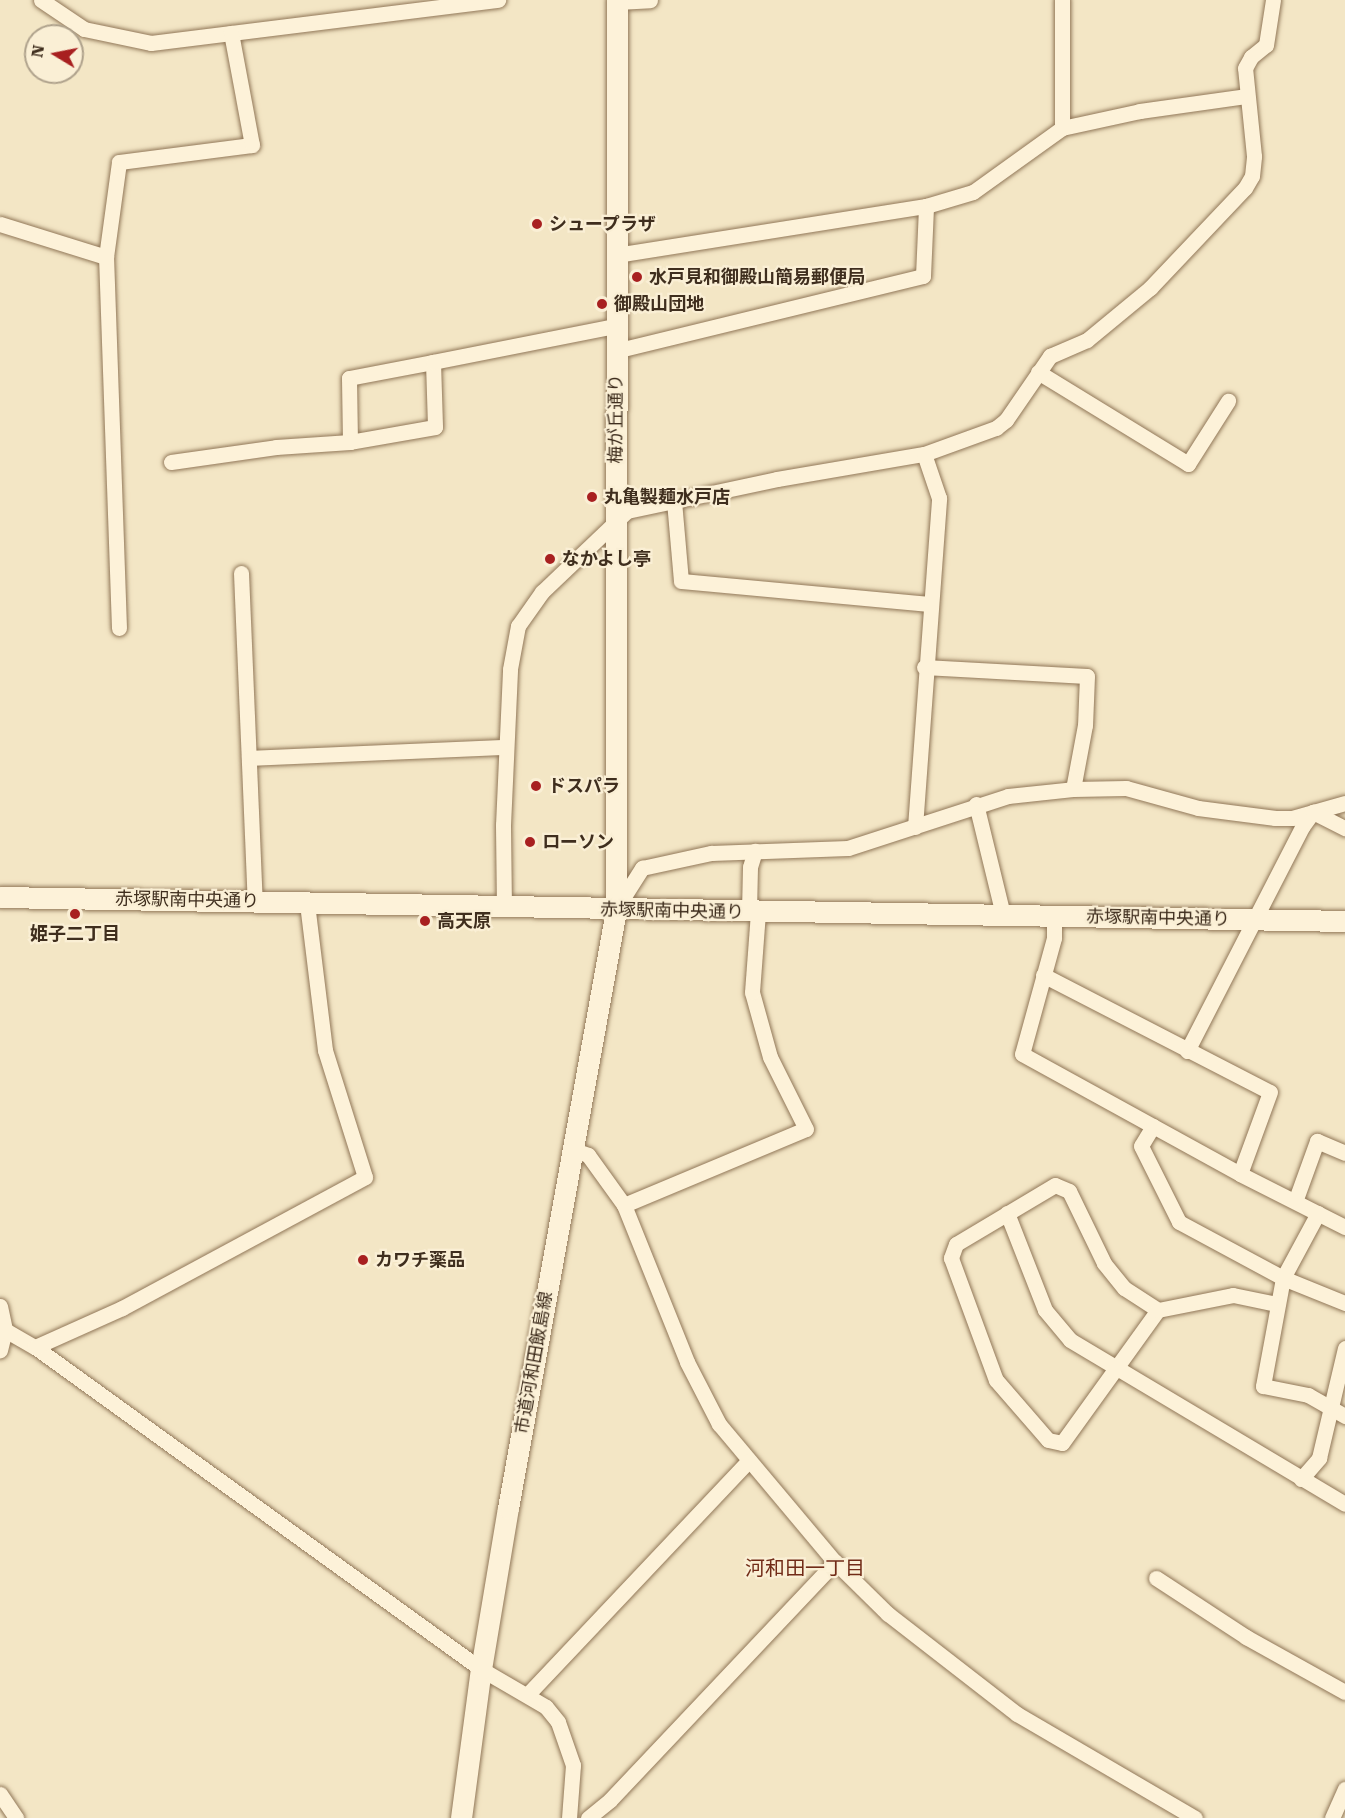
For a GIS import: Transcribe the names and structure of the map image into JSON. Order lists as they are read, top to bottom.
{
  "streets": {
    "street": ["梅が丘通り", "赤塚駅南中央通り", "市道河和田飯島線"]
  },
  "crossings": [
    ["梅が丘通り", "赤塚駅南中央通り"],
    ["梅が丘通り", "市道河和田飯島線"],
    ["赤塚駅南中央通り", "市道河和田飯島線"]
  ],
  "districts": ["河和田一丁目"],
  "places": [
    "シュープラザ",
    "水戸見和御殿山簡易郵便局",
    "御殿山団地",
    "丸亀製麺水戸店",
    "なかよし亭",
    "ドスパラ",
    "ローソン",
    "姫子二丁目",
    "高天原",
    "カワチ薬品"
  ],
  "north": "left"
}
